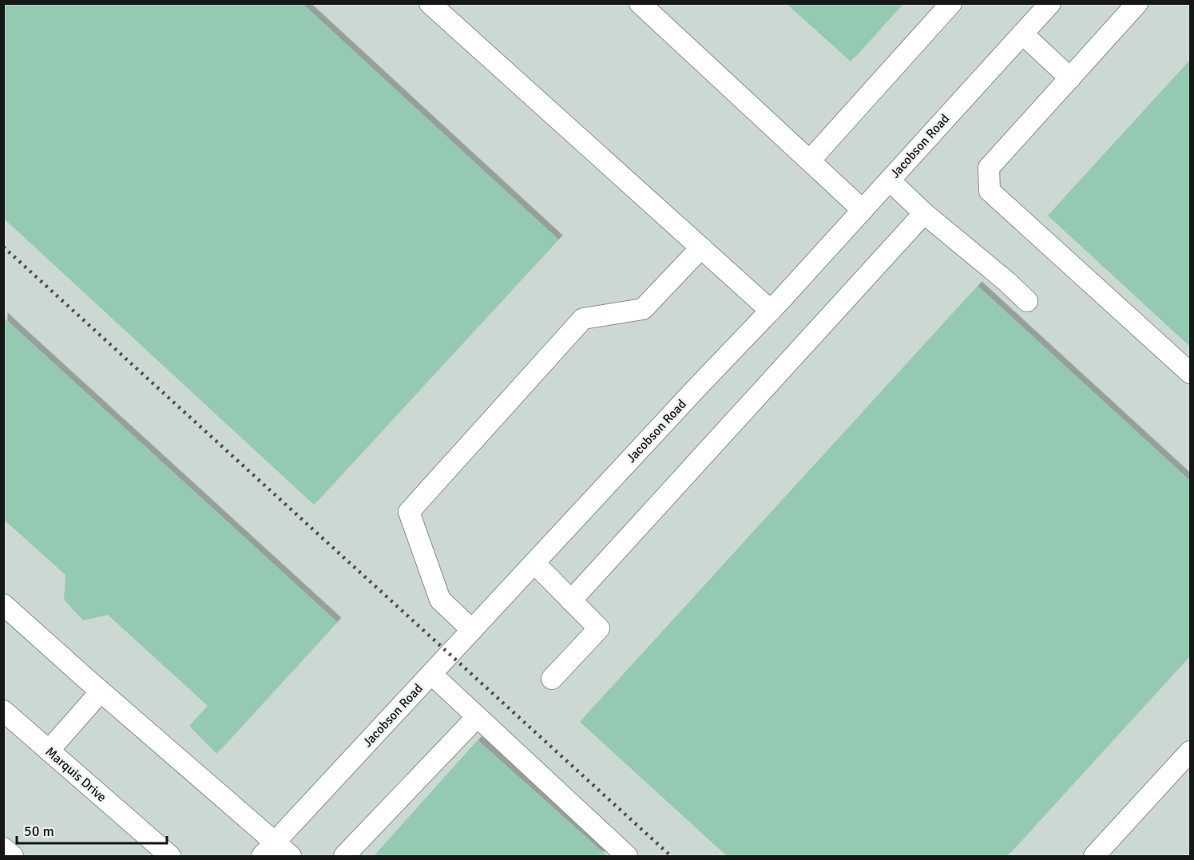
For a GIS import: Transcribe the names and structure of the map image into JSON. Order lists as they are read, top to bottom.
{
  "streets": {
    "street": ["Jacobson Road", "Marquis Drive"]
  },
  "scale_bar": "50 m"
}
